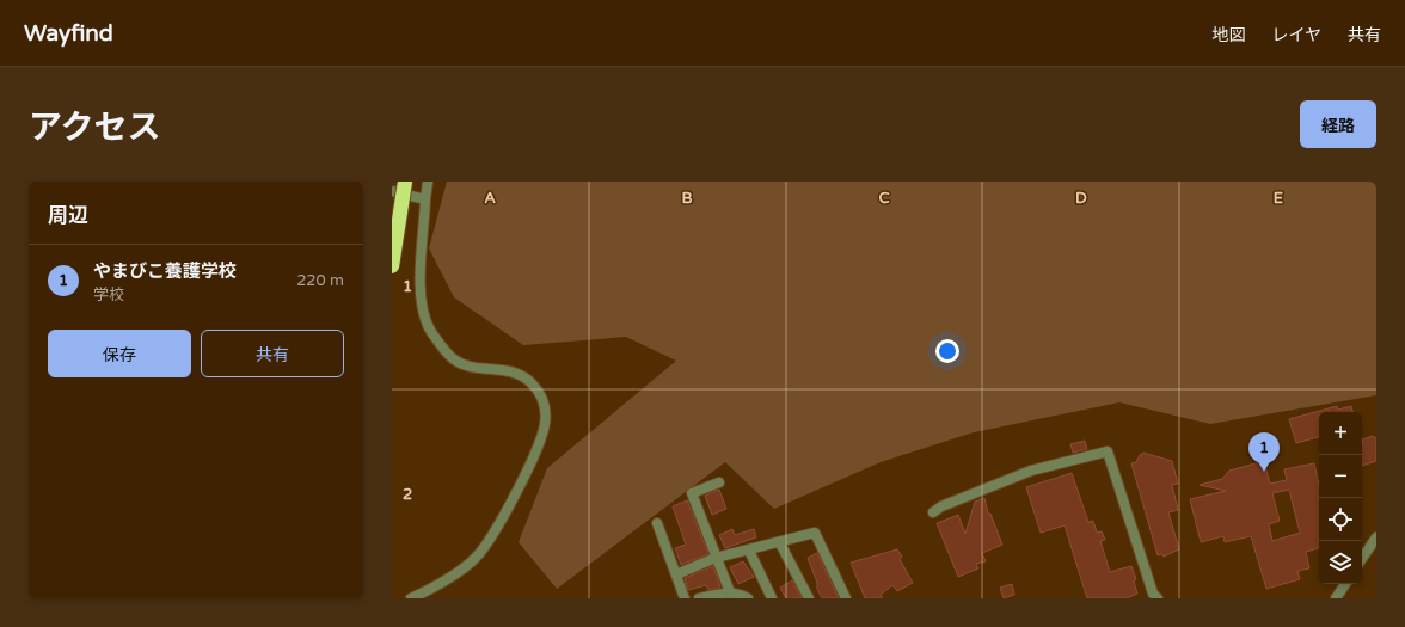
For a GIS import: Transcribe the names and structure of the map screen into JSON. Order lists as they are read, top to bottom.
{
  "page": {
    "header": "Wayfind",
    "nav": ["地図", "レイヤ", "共有"],
    "title": "アクセス",
    "buttons": [
      "経路",
      ["保存", "共有"]
    ],
    "heading": "周辺",
    "list": [
      {
        "mark": "1",
        "name": "やまびこ養護学校",
        "note": "学校",
        "value": "220 m"
      }
    ],
    "map_buttons": ["+", "−"],
    "pins": "1"
  },
  "grid": {
    "columns": [
      "A",
      "B",
      "C",
      "D",
      "E"
    ],
    "rows": ["1", "2"]
  }
}
